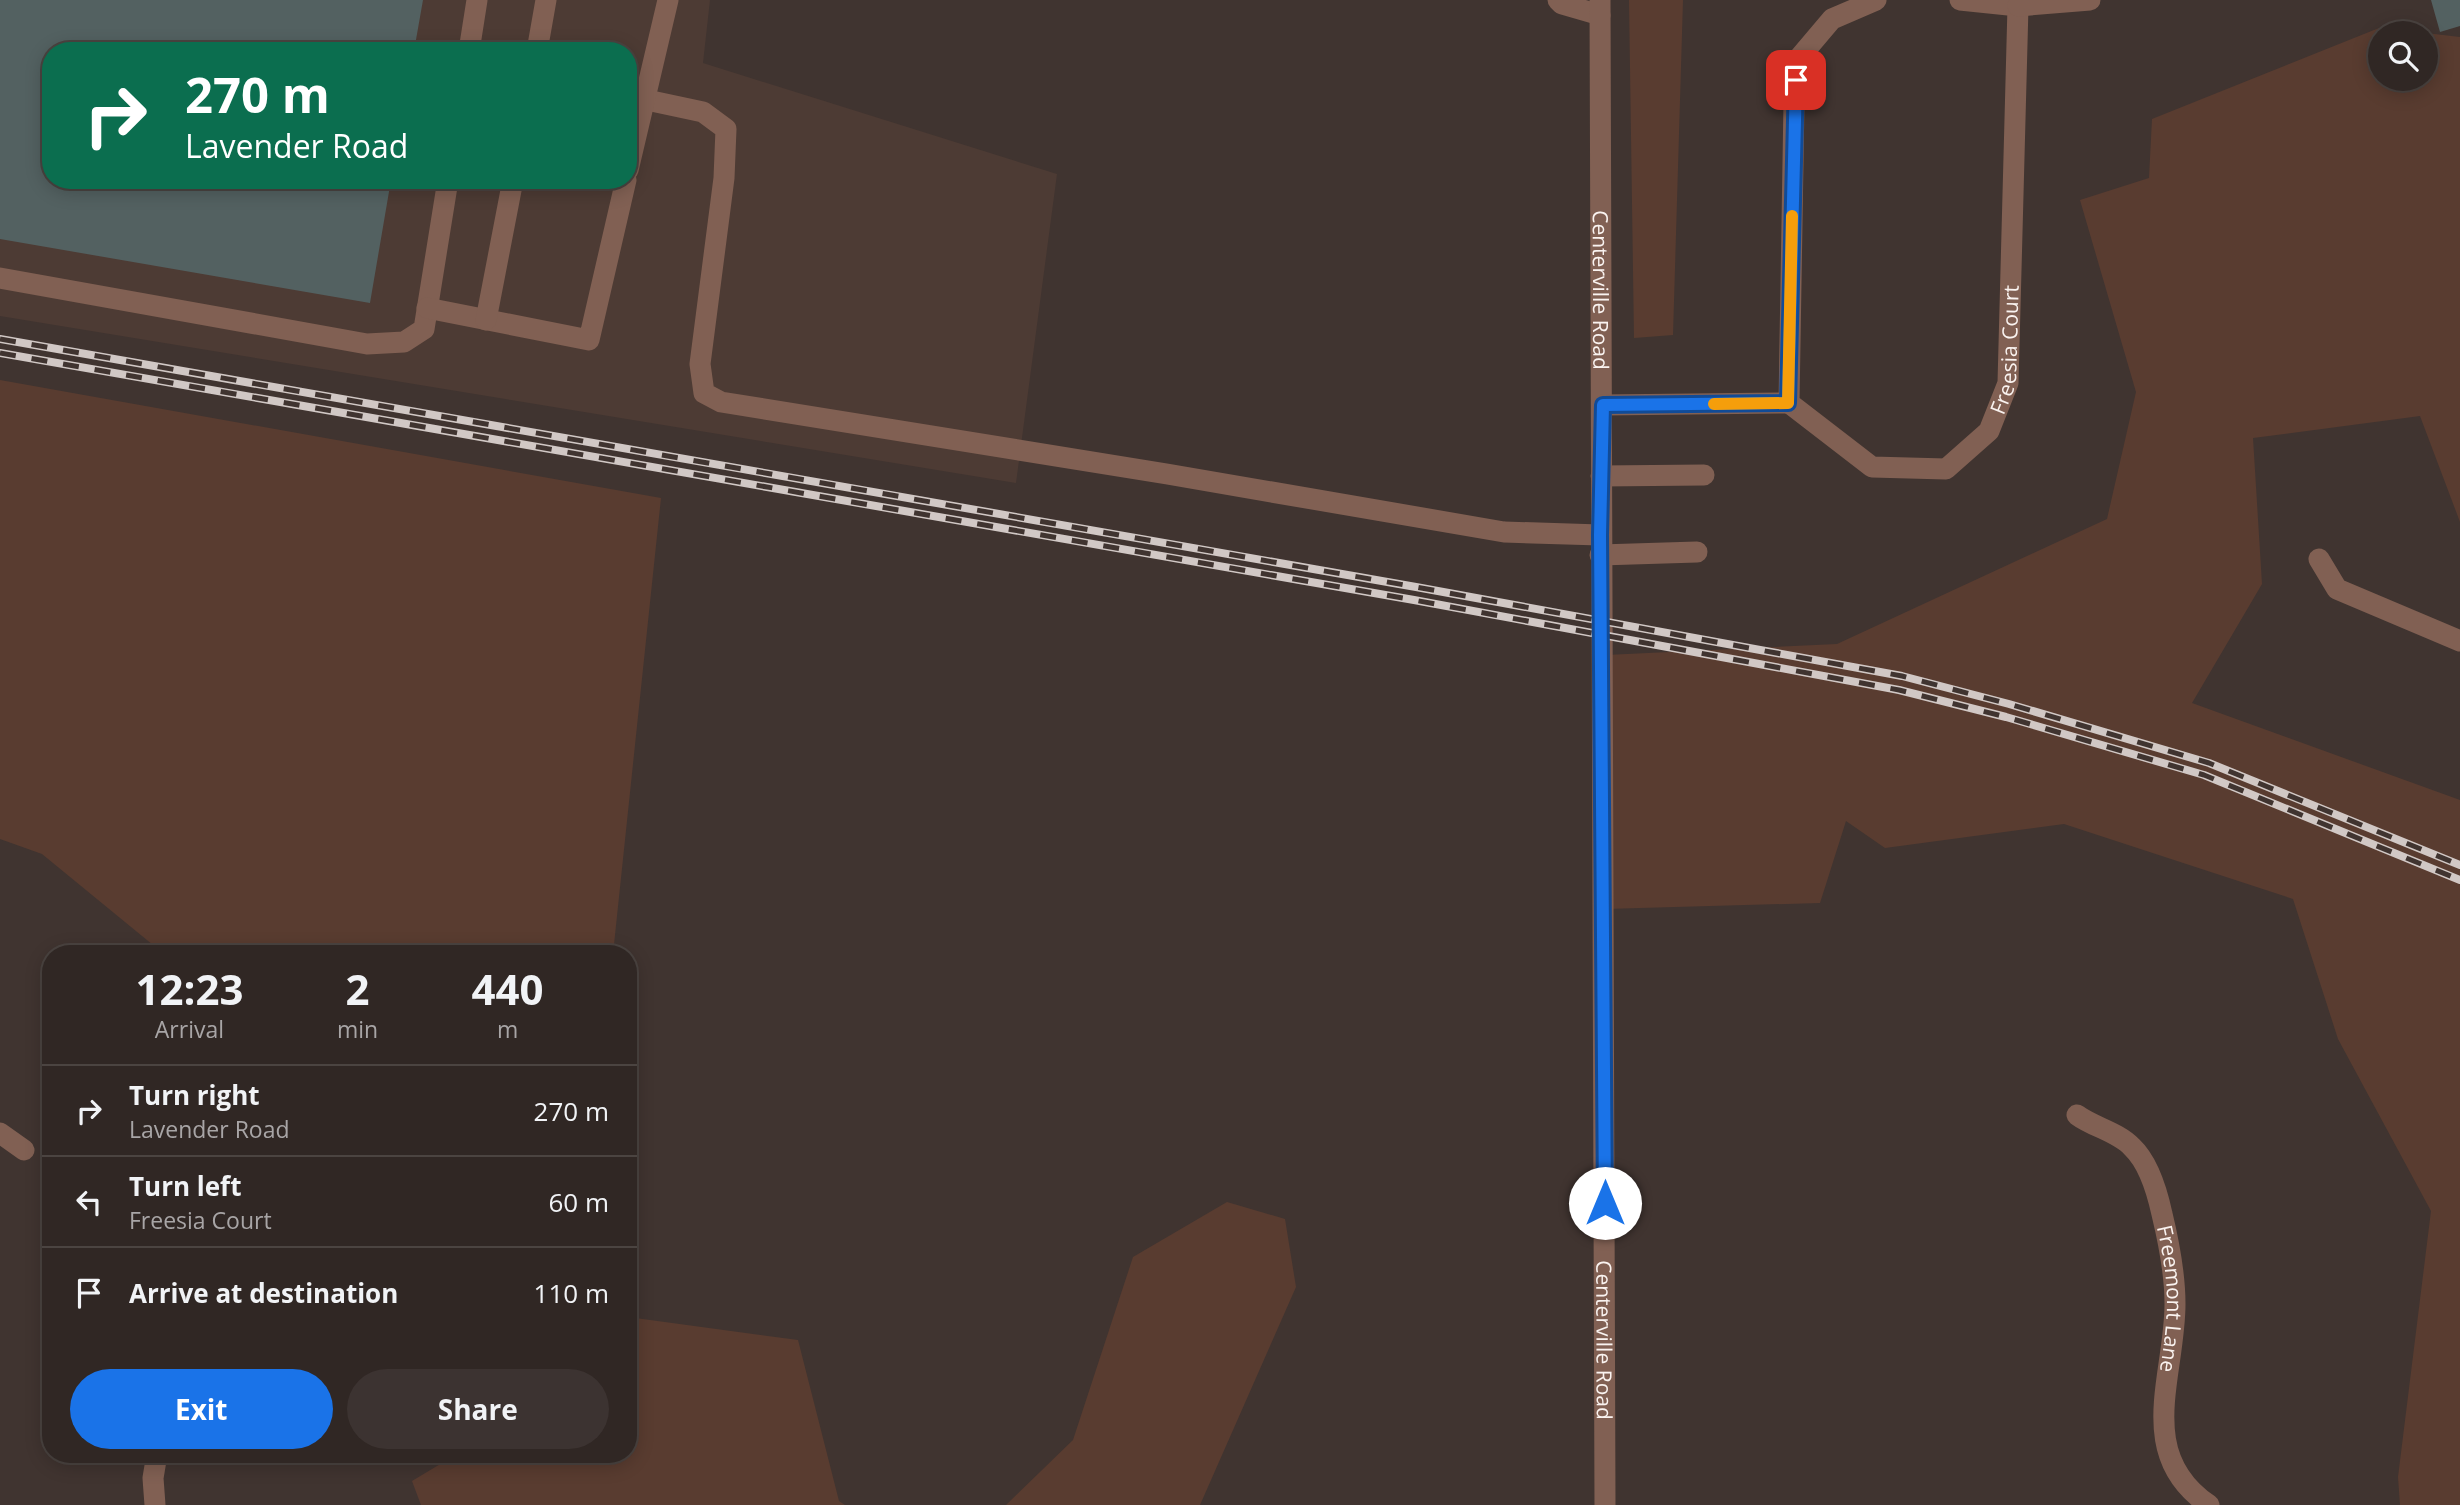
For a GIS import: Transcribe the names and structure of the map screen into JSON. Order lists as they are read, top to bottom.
{
  "streets": {
    "street": ["Centerville Road", "Freesia Court", "Freemont Lane"]
  },
  "page": {
    "turn": ["270 m", "Lavender Road"],
    "eta": [
      "12:23",
      "Arrival",
      "2",
      "min",
      "440",
      "m"
    ],
    "list": [
      {
        "name": "Turn right",
        "note": "Lavender Road",
        "value": "270 m"
      },
      {
        "name": "Turn left",
        "note": "Freesia Court",
        "value": "60 m"
      },
      {
        "name": "Arrive at destination",
        "value": "110 m"
      }
    ],
    "buttons": ["Exit", "Share"]
  }
}
